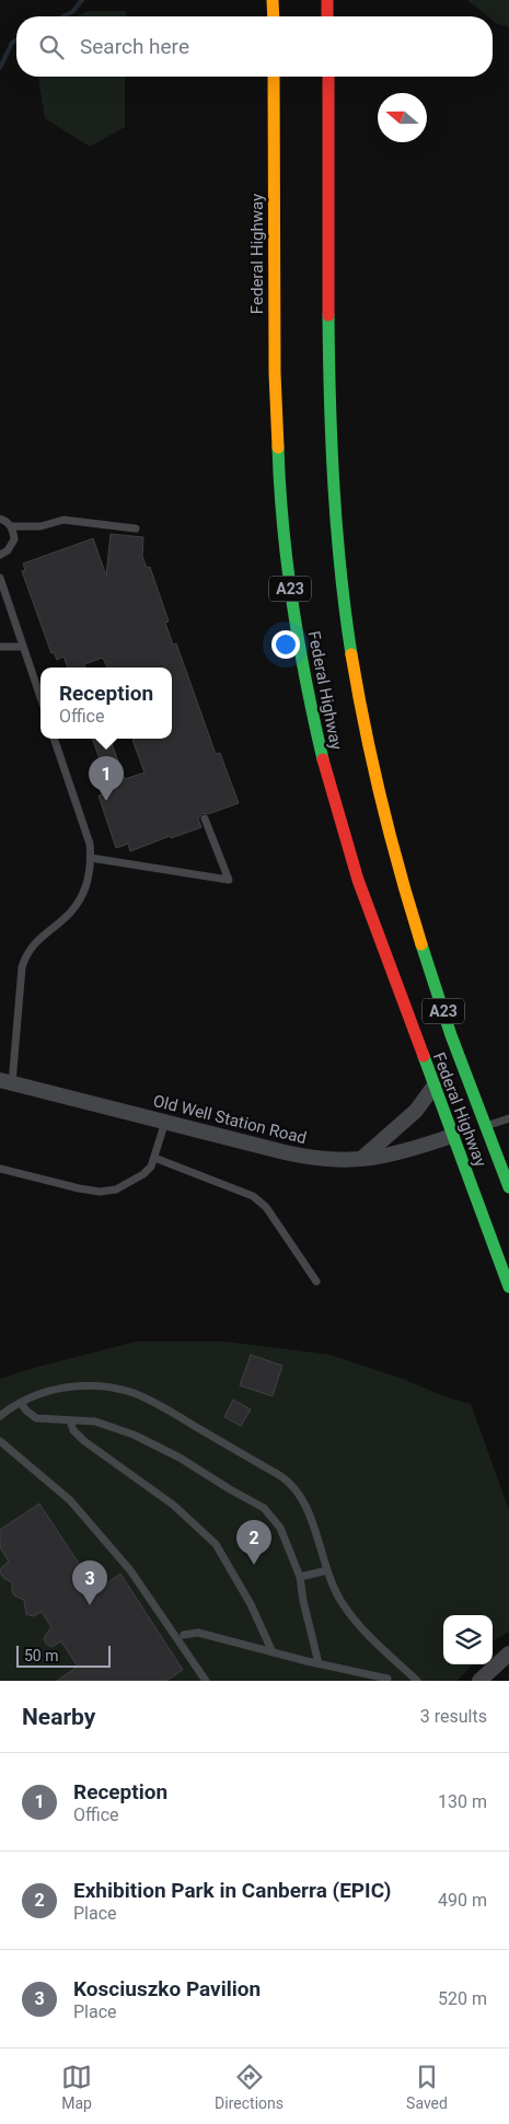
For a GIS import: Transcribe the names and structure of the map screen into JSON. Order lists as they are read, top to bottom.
{
  "streets": {
    "highway": ["Federal Highway", "A23"],
    "street": ["Old Well Station Road"]
  },
  "crossings": [
    ["Federal Highway", "Old Well Station Road"]
  ],
  "scale_bar": "50 m",
  "north": "left",
  "page": {
    "search": "Search here",
    "popup": ["Reception", "Office"],
    "pins": ["1", "2", "3"],
    "scale": "50 m",
    "heading": ["Nearby", "3 results"],
    "list": [
      {
        "mark": "1",
        "name": "Reception",
        "note": "Office",
        "value": "130 m"
      },
      {
        "mark": "2",
        "name": "Exhibition Park in Canberra (EPIC)",
        "note": "Place",
        "value": "490 m"
      },
      {
        "mark": "3",
        "name": "Kosciuszko Pavilion",
        "note": "Place",
        "value": "520 m"
      }
    ],
    "nav": ["Map", "Directions", "Saved"]
  }
}
